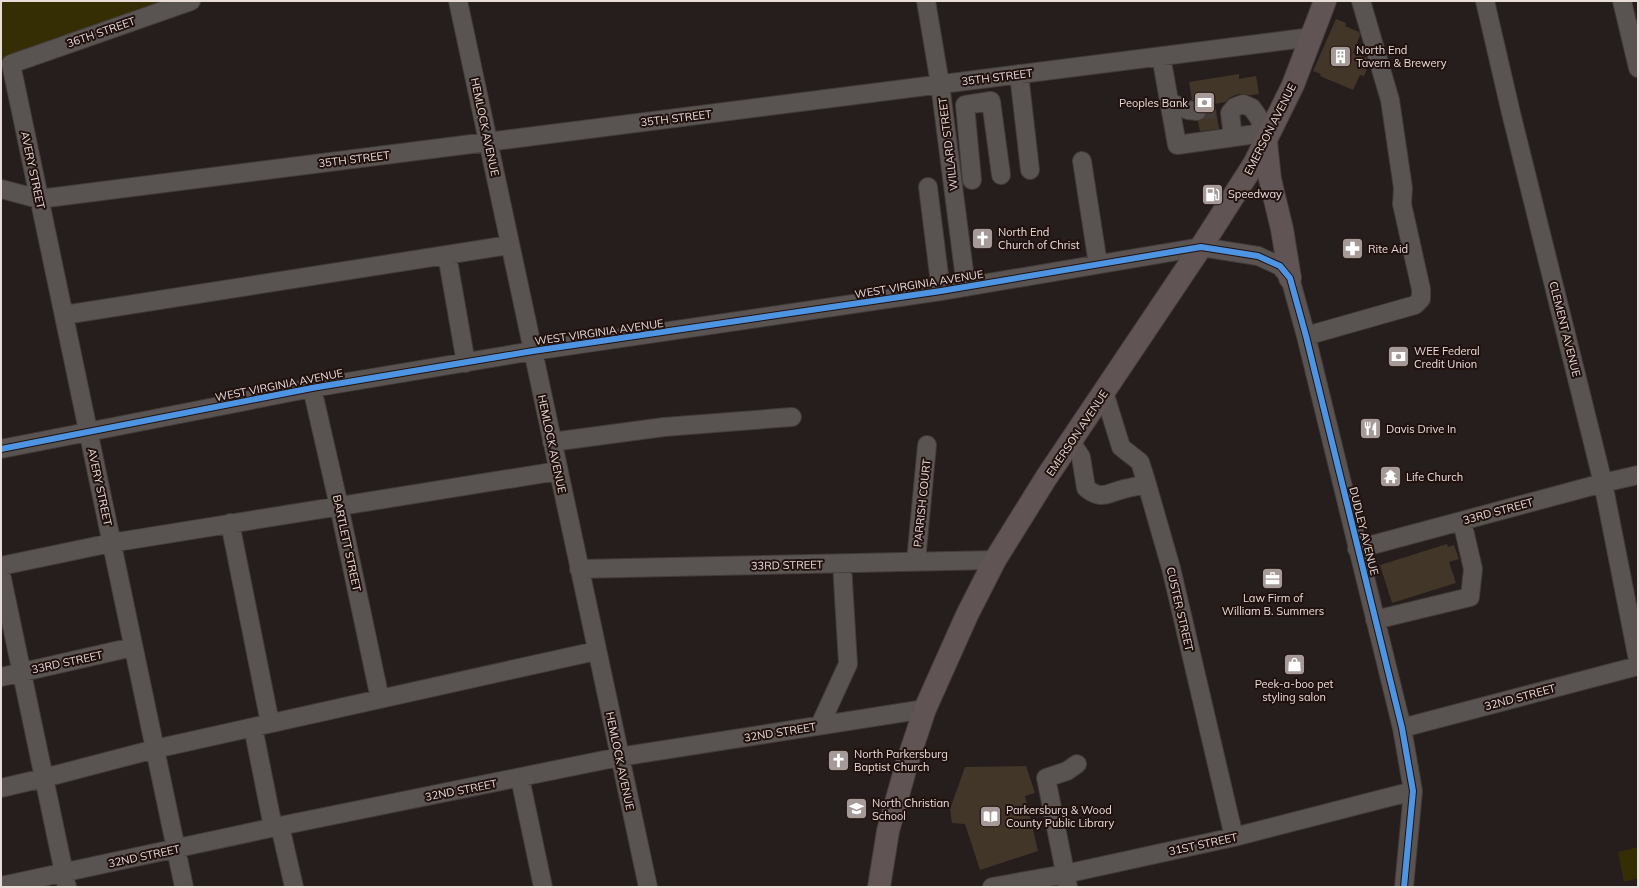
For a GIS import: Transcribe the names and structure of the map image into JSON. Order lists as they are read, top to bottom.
{
  "streets": {
    "main road": ["EMERSON AVENUE"],
    "street": [
      "36TH STREET",
      "35TH STREET",
      "HEMLOCK AVENUE",
      "WILLARD STREET",
      "AVERY STREET",
      "WEST VIRGINIA AVENUE",
      "CLEMENT AVENUE",
      "PARRISH COURT",
      "33RD STREET",
      "DUDLEY AVENUE",
      "BARTLETT STREET",
      "CUSTER STREET",
      "32ND STREET",
      "31ST STREET"
    ]
  },
  "crossings": [
    ["36TH STREET", "AVERY STREET"],
    ["35TH STREET", "HEMLOCK AVENUE"],
    ["35TH STREET", "EMERSON AVENUE"],
    ["35TH STREET", "WILLARD STREET"],
    ["35TH STREET", "AVERY STREET"],
    ["HEMLOCK AVENUE", "WEST VIRGINIA AVENUE"],
    ["HEMLOCK AVENUE", "33RD STREET"],
    ["HEMLOCK AVENUE", "32ND STREET"],
    ["EMERSON AVENUE", "WEST VIRGINIA AVENUE"],
    ["EMERSON AVENUE", "33RD STREET"],
    ["EMERSON AVENUE", "DUDLEY AVENUE"],
    ["EMERSON AVENUE", "CUSTER STREET"],
    ["EMERSON AVENUE", "32ND STREET"],
    ["WILLARD STREET", "WEST VIRGINIA AVENUE"],
    ["AVERY STREET", "WEST VIRGINIA AVENUE"],
    ["AVERY STREET", "33RD STREET"],
    ["AVERY STREET", "32ND STREET"],
    ["WEST VIRGINIA AVENUE", "DUDLEY AVENUE"],
    ["WEST VIRGINIA AVENUE", "BARTLETT STREET"],
    ["CLEMENT AVENUE", "33RD STREET"],
    ["PARRISH COURT", "33RD STREET"],
    ["33RD STREET", "DUDLEY AVENUE"],
    ["DUDLEY AVENUE", "32ND STREET"],
    ["DUDLEY AVENUE", "31ST STREET"],
    ["CUSTER STREET", "31ST STREET"]
  ],
  "places": {
    "building": ["North End Tavern & Brewery"],
    "bank": ["Peoples Bank", "WEE Federal Credit Union"],
    "fuel station": ["Speedway"],
    "church": ["North End Church of Christ", "North Parkersburg Baptist Church"],
    "pharmacy": ["Rite Aid"],
    "restaurant": ["Davis Drive In"],
    "temple": ["Life Church"],
    "office": ["Law Firm of William B. Summers"],
    "shop": ["Peek-a-boo pet styling salon"],
    "school or university": ["North Christian School"],
    "library": ["Parkersburg & Wood County Public Library"]
  }
}
